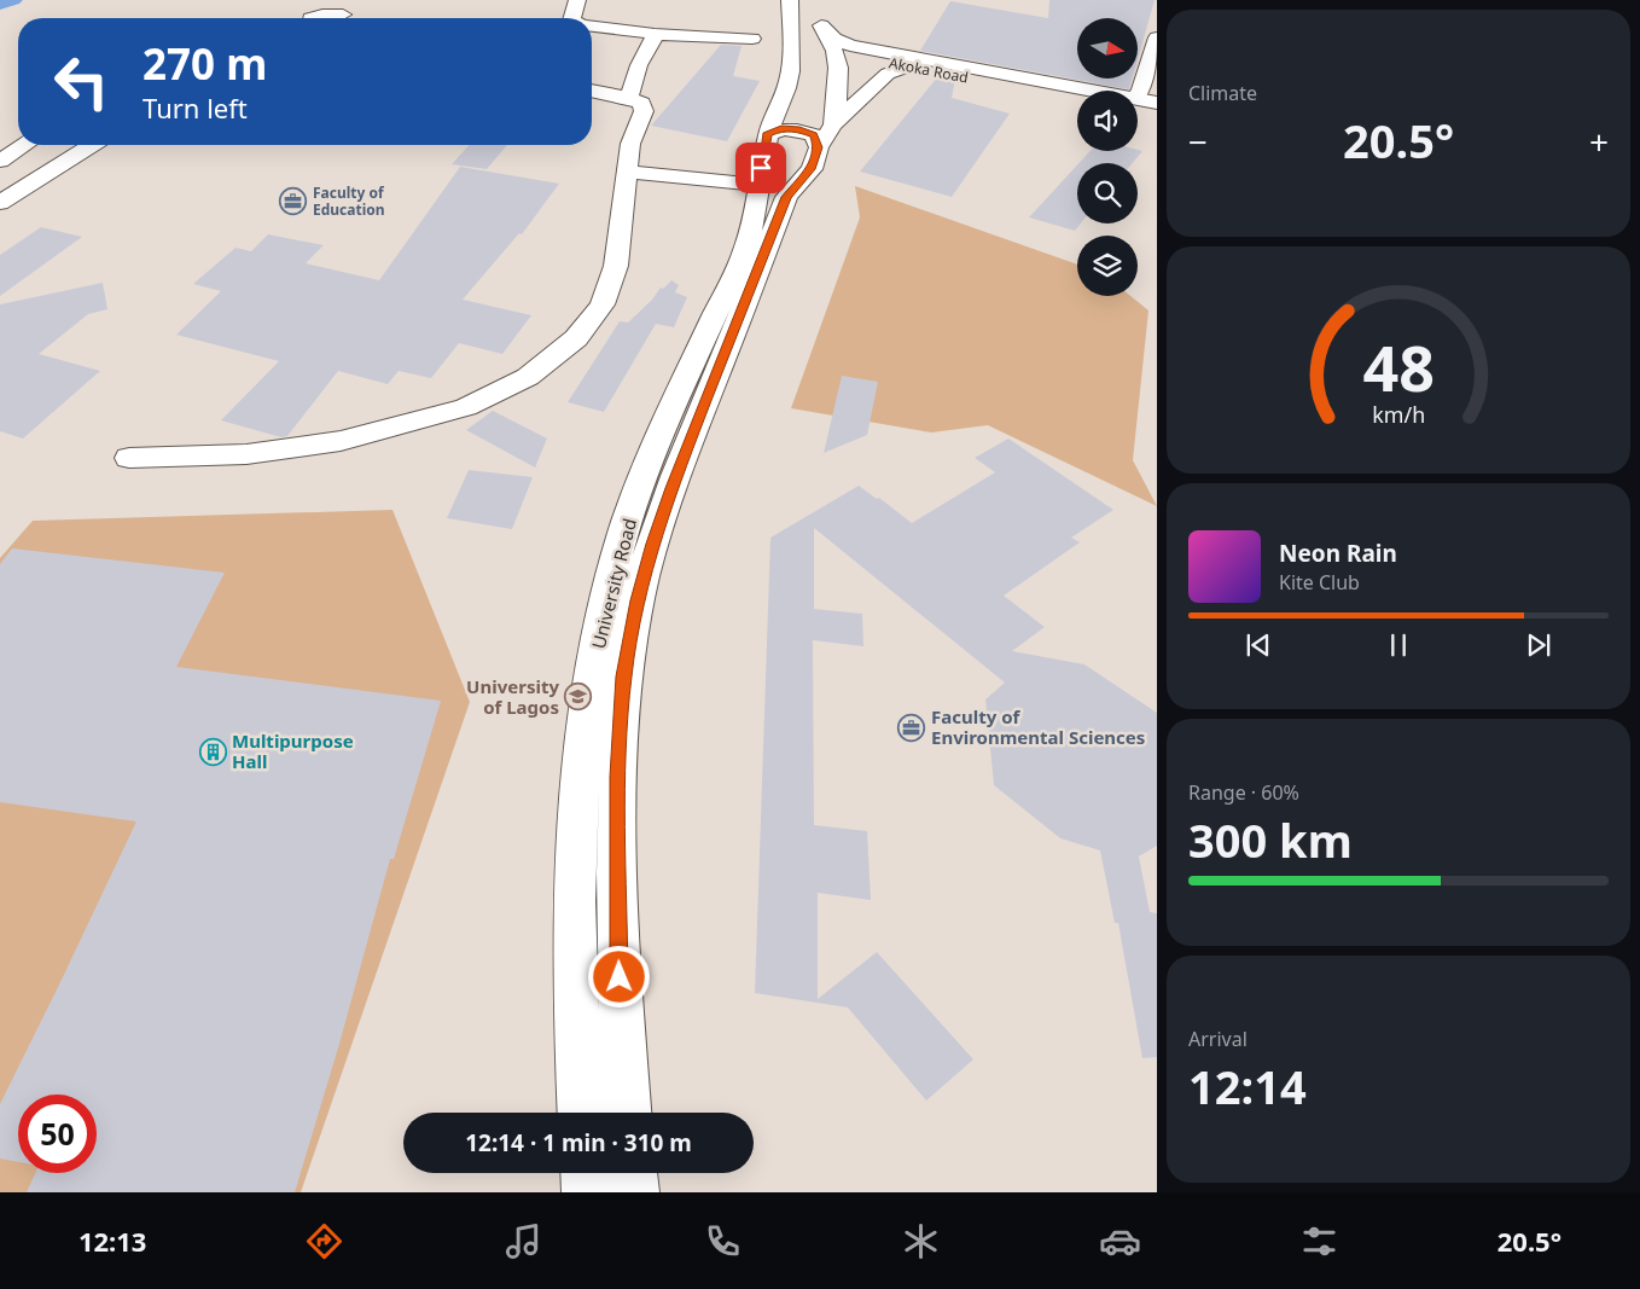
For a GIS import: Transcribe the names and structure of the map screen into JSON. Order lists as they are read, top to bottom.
{
  "streets": {
    "main road": ["Akoka Road", "University Road"]
  },
  "crossings": [
    ["Akoka Road", "University Road"]
  ],
  "places": {
    "office": ["Faculty of Education", "Faculty of Environmental Sciences"],
    "school or university": ["University of Lagos"],
    "building": ["Multipurpose Hall"]
  },
  "north": "right",
  "page": {
    "tile": [
      "Climate",
      ["Range · 60%", "300 km"],
      ["Arrival", "12:14"]
    ],
    "turn": ["270 m", "Turn left"],
    "heat": ["−", "20.5°", "+"],
    "song": ["Neon Rain", "Kite Club"],
    "limit": "50",
    "trip": "12:14 · 1 min · 310 m",
    "tabs": ["12:13", "20.5°"],
    "gauge": ["48", "km/h"]
  }
}
